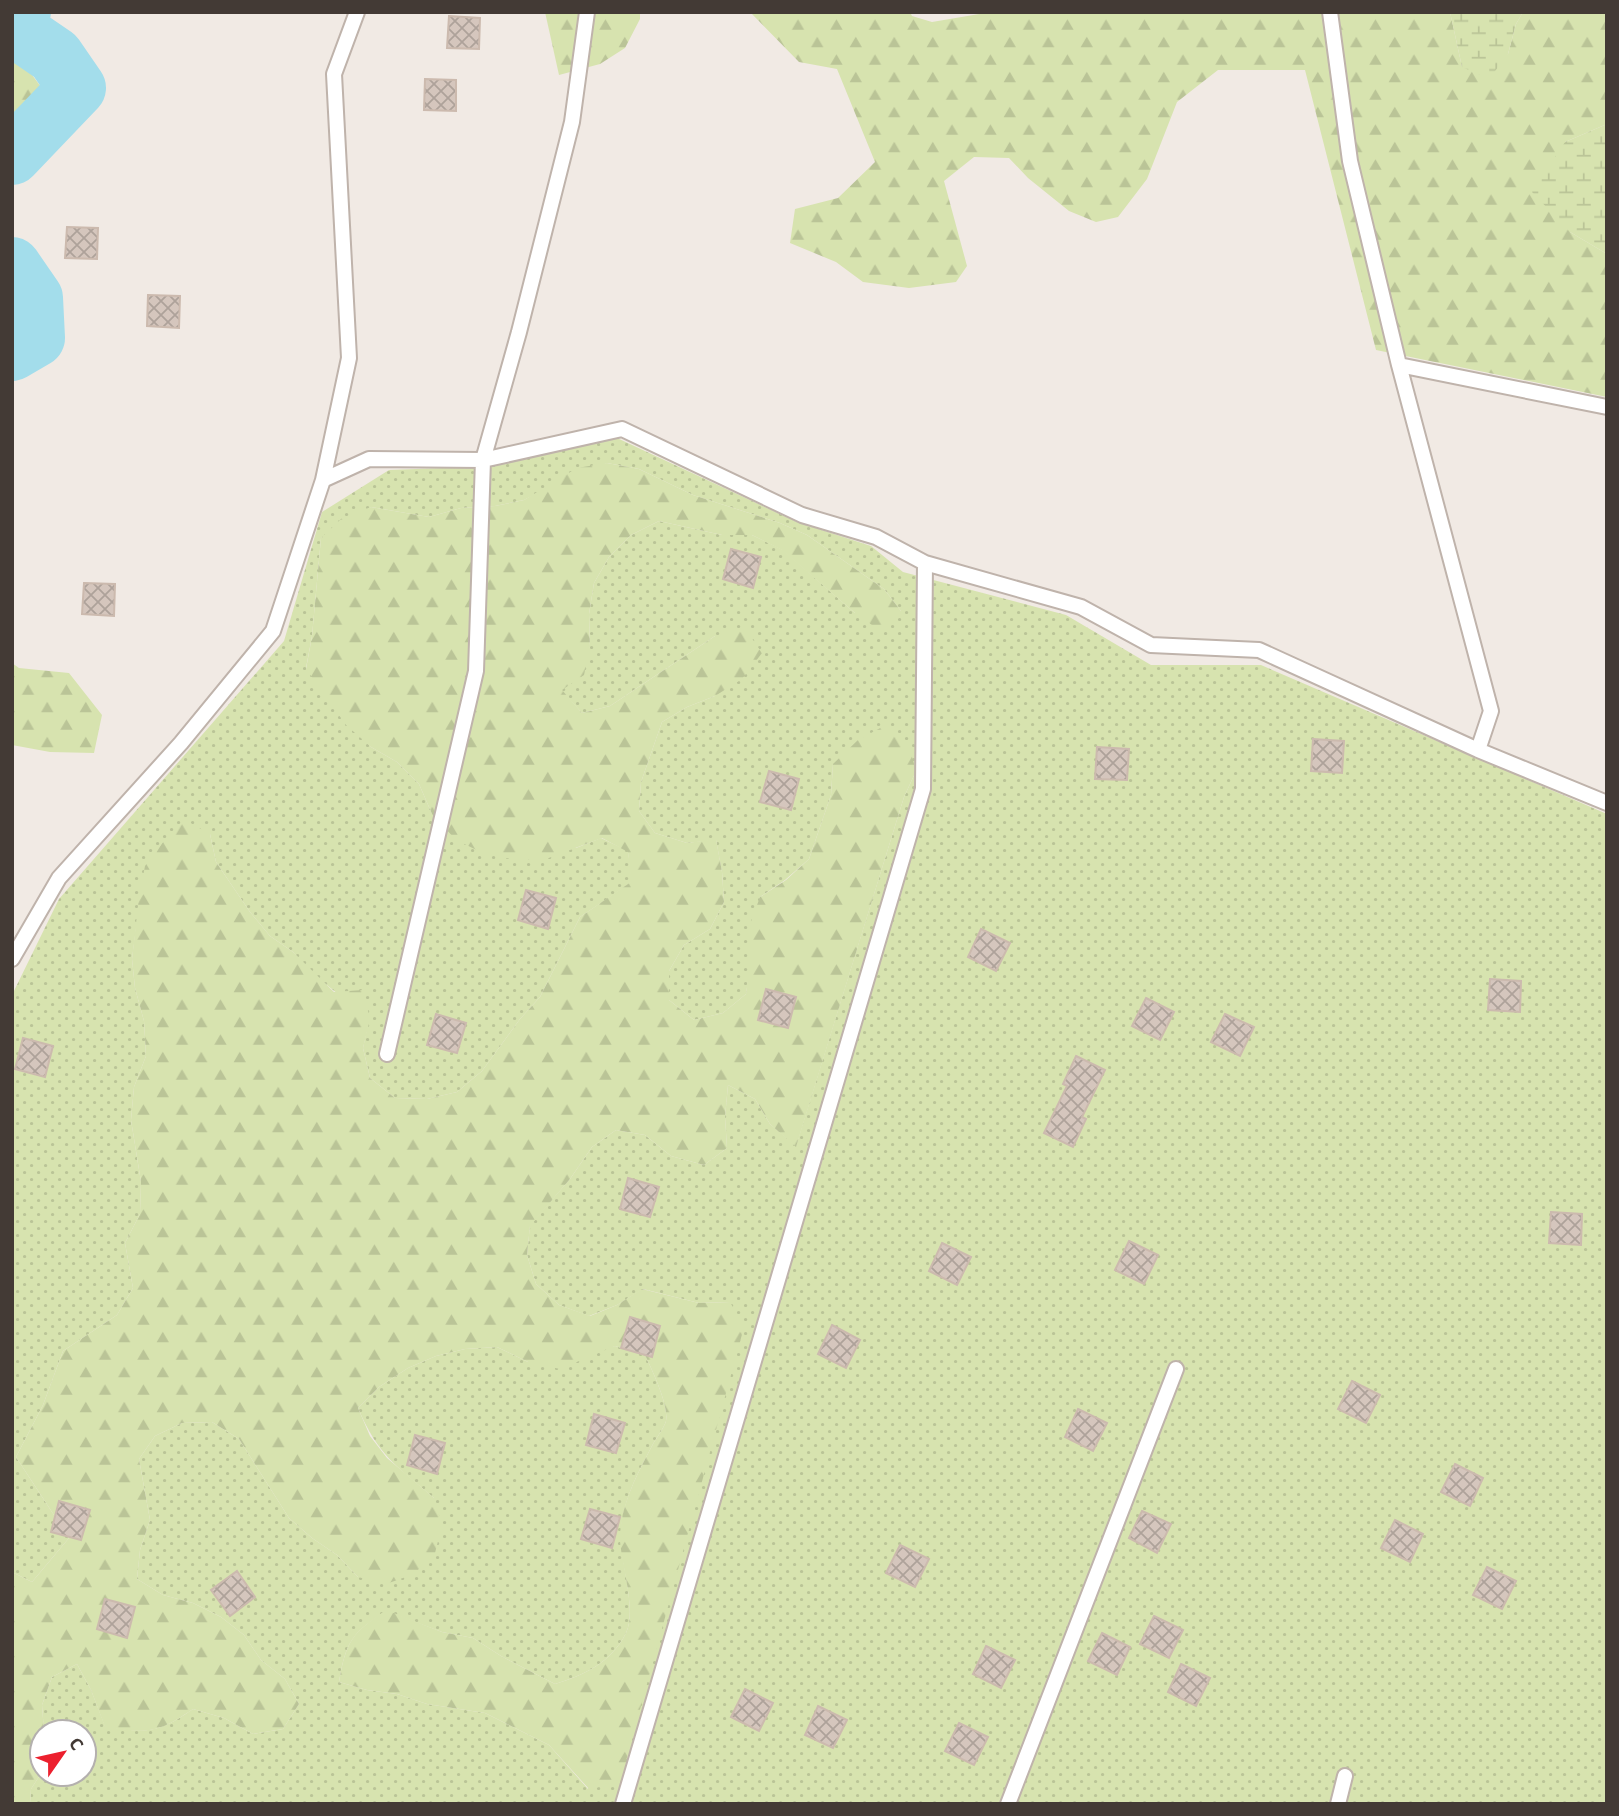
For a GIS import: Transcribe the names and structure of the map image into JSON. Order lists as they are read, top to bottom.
{
  "north": "top right"
}
